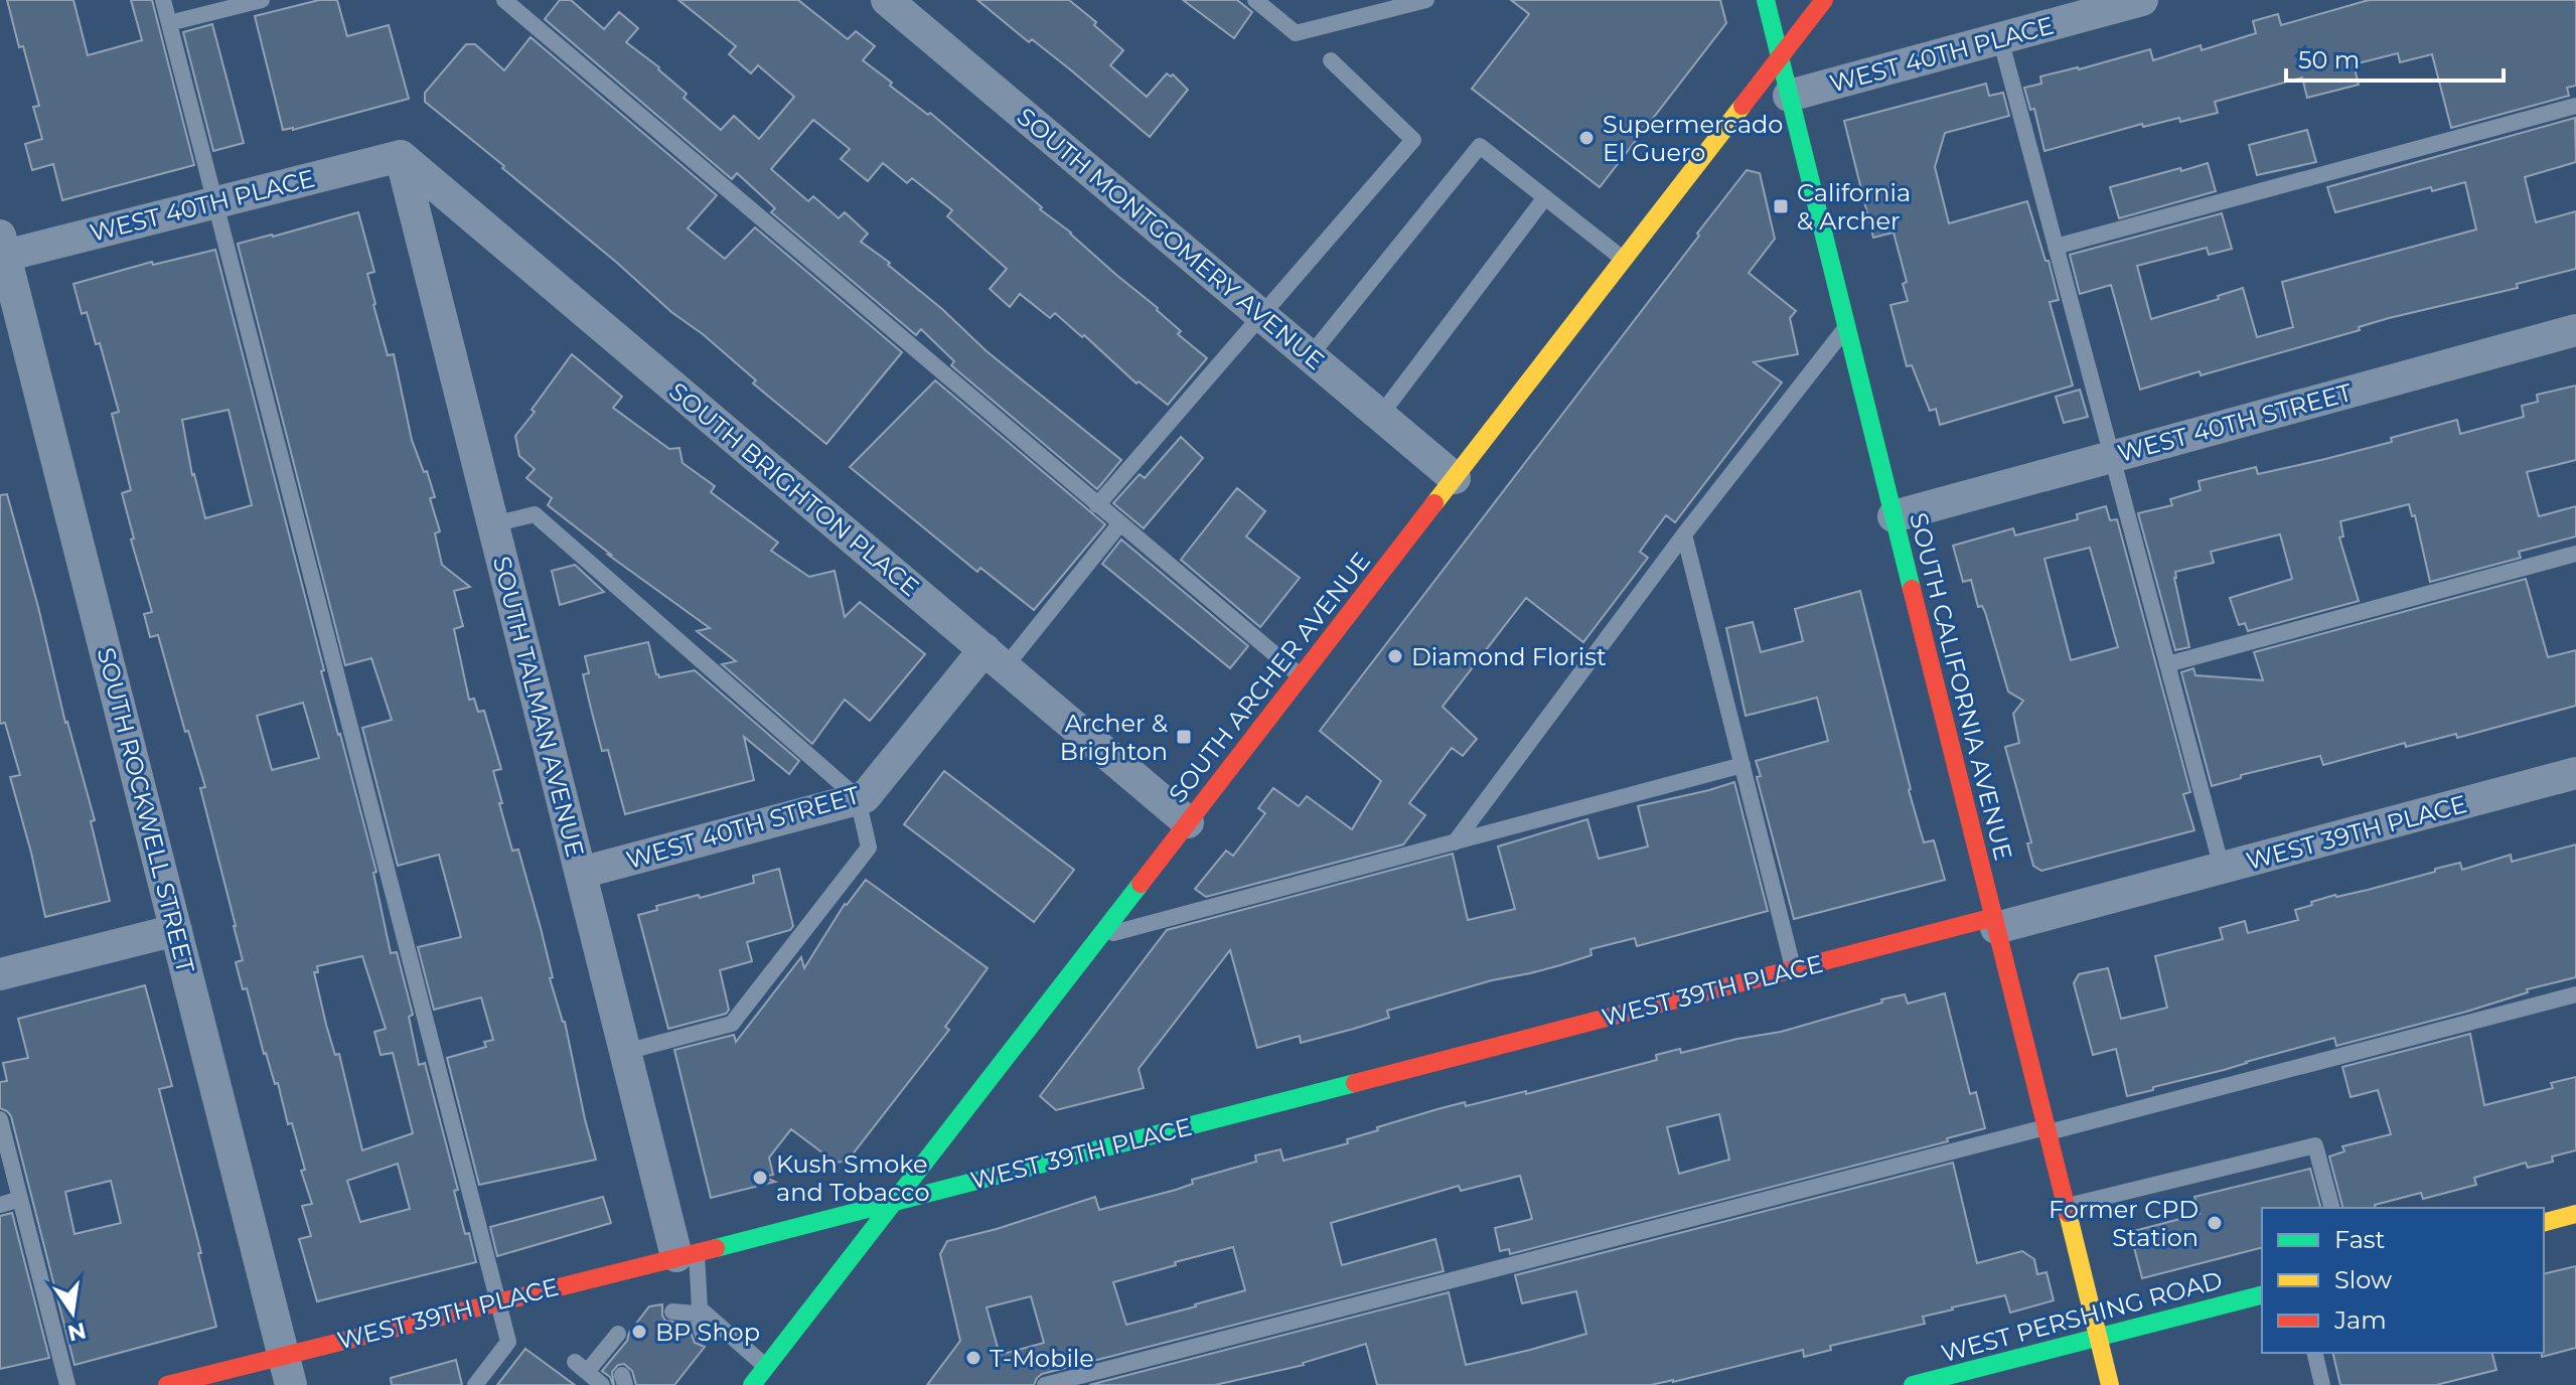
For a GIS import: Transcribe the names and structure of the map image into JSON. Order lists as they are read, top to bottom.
{
  "streets": {
    "main road": [
      "SOUTH ARCHER AVENUE",
      "SOUTH CALIFORNIA AVENUE",
      "WEST 39TH PLACE",
      "WEST PERSHING ROAD"
    ],
    "street": [
      "WEST 40TH PLACE",
      "SOUTH MONTGOMERY AVENUE",
      "WEST 40TH STREET",
      "SOUTH BRIGHTON PLACE",
      "SOUTH TALMAN AVENUE",
      "SOUTH ROCKWELL STREET"
    ]
  },
  "crossings": [
    ["WEST 40TH PLACE", "SOUTH BRIGHTON PLACE"],
    ["WEST 40TH PLACE", "SOUTH CALIFORNIA AVENUE"],
    ["WEST 40TH PLACE", "SOUTH TALMAN AVENUE"],
    ["WEST 40TH PLACE", "SOUTH ROCKWELL STREET"],
    ["SOUTH MONTGOMERY AVENUE", "SOUTH ARCHER AVENUE"],
    ["WEST 40TH STREET", "SOUTH BRIGHTON PLACE"],
    ["WEST 40TH STREET", "SOUTH CALIFORNIA AVENUE"],
    ["WEST 40TH STREET", "SOUTH TALMAN AVENUE"],
    ["SOUTH BRIGHTON PLACE", "SOUTH ARCHER AVENUE"],
    ["SOUTH BRIGHTON PLACE", "SOUTH TALMAN AVENUE"],
    ["SOUTH ARCHER AVENUE", "SOUTH CALIFORNIA AVENUE"],
    ["SOUTH ARCHER AVENUE", "WEST 39TH PLACE"],
    ["SOUTH CALIFORNIA AVENUE", "WEST 39TH PLACE"],
    ["SOUTH CALIFORNIA AVENUE", "WEST PERSHING ROAD"],
    ["SOUTH TALMAN AVENUE", "WEST 39TH PLACE"],
    ["SOUTH ROCKWELL STREET", "WEST 39TH PLACE"]
  ],
  "places": {
    "other": [
      "Supermercado El Guero",
      "Diamond Florist",
      "Kush Smoke and Tobacco",
      "Former CPD Station",
      "BP Shop",
      "T-Mobile"
    ],
    "transit": ["California & Archer", "Archer & Brighton"]
  },
  "legend": ["Fast", "Slow", "Jam"],
  "scale_bar": "50 m",
  "north": "bottom"
}
